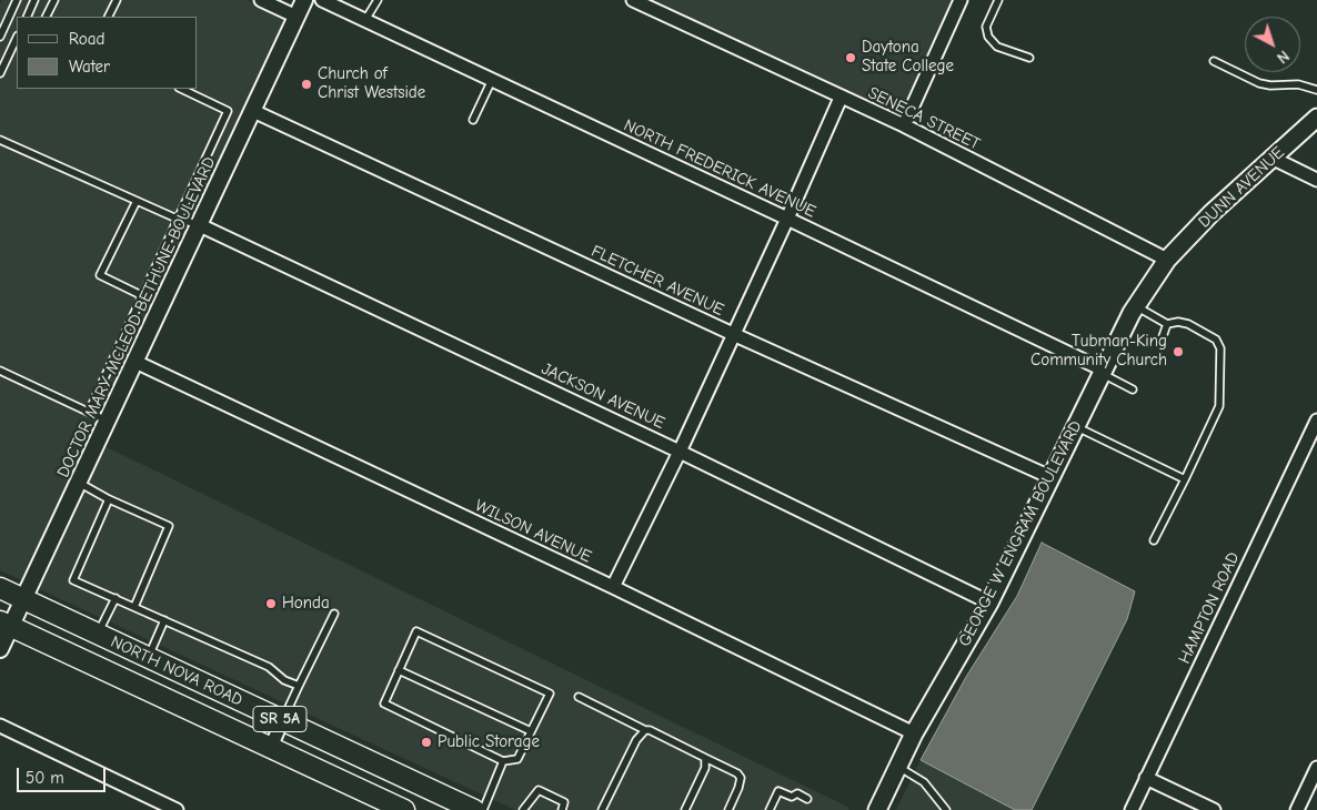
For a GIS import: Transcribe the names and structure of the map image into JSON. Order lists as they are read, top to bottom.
{
  "streets": {
    "main road": [
      "DUNN AVENUE",
      "GEORGE W ENGRAM BOULEVARD",
      "NORTH NOVA ROAD",
      "SR 5A"
    ],
    "street": [
      "SENECA STREET",
      "NORTH FREDERICK AVENUE",
      "FLETCHER AVENUE",
      "DOCTOR MARY MCLEOD BETHUNE BOULEVARD",
      "JACKSON AVENUE",
      "WILSON AVENUE",
      "HAMPTON ROAD"
    ]
  },
  "crossings": [
    ["SENECA STREET", "DUNN AVENUE"],
    ["SENECA STREET", "GEORGE W ENGRAM BOULEVARD"],
    ["NORTH FREDERICK AVENUE", "GEORGE W ENGRAM BOULEVARD"],
    ["DUNN AVENUE", "GEORGE W ENGRAM BOULEVARD"],
    ["FLETCHER AVENUE", "DOCTOR MARY MCLEOD BETHUNE BOULEVARD"],
    ["FLETCHER AVENUE", "GEORGE W ENGRAM BOULEVARD"],
    ["DOCTOR MARY MCLEOD BETHUNE BOULEVARD", "JACKSON AVENUE"],
    ["DOCTOR MARY MCLEOD BETHUNE BOULEVARD", "WILSON AVENUE"],
    ["DOCTOR MARY MCLEOD BETHUNE BOULEVARD", "NORTH NOVA ROAD"],
    ["JACKSON AVENUE", "GEORGE W ENGRAM BOULEVARD"],
    ["WILSON AVENUE", "GEORGE W ENGRAM BOULEVARD"]
  ],
  "places": [
    "Daytona State College",
    "Church of Christ Westside",
    "Tubman-King Community Church",
    "Honda",
    "Public Storage"
  ],
  "legend": ["Road", "Water"],
  "scale_bar": "50 m",
  "north": "bottom right"
}
